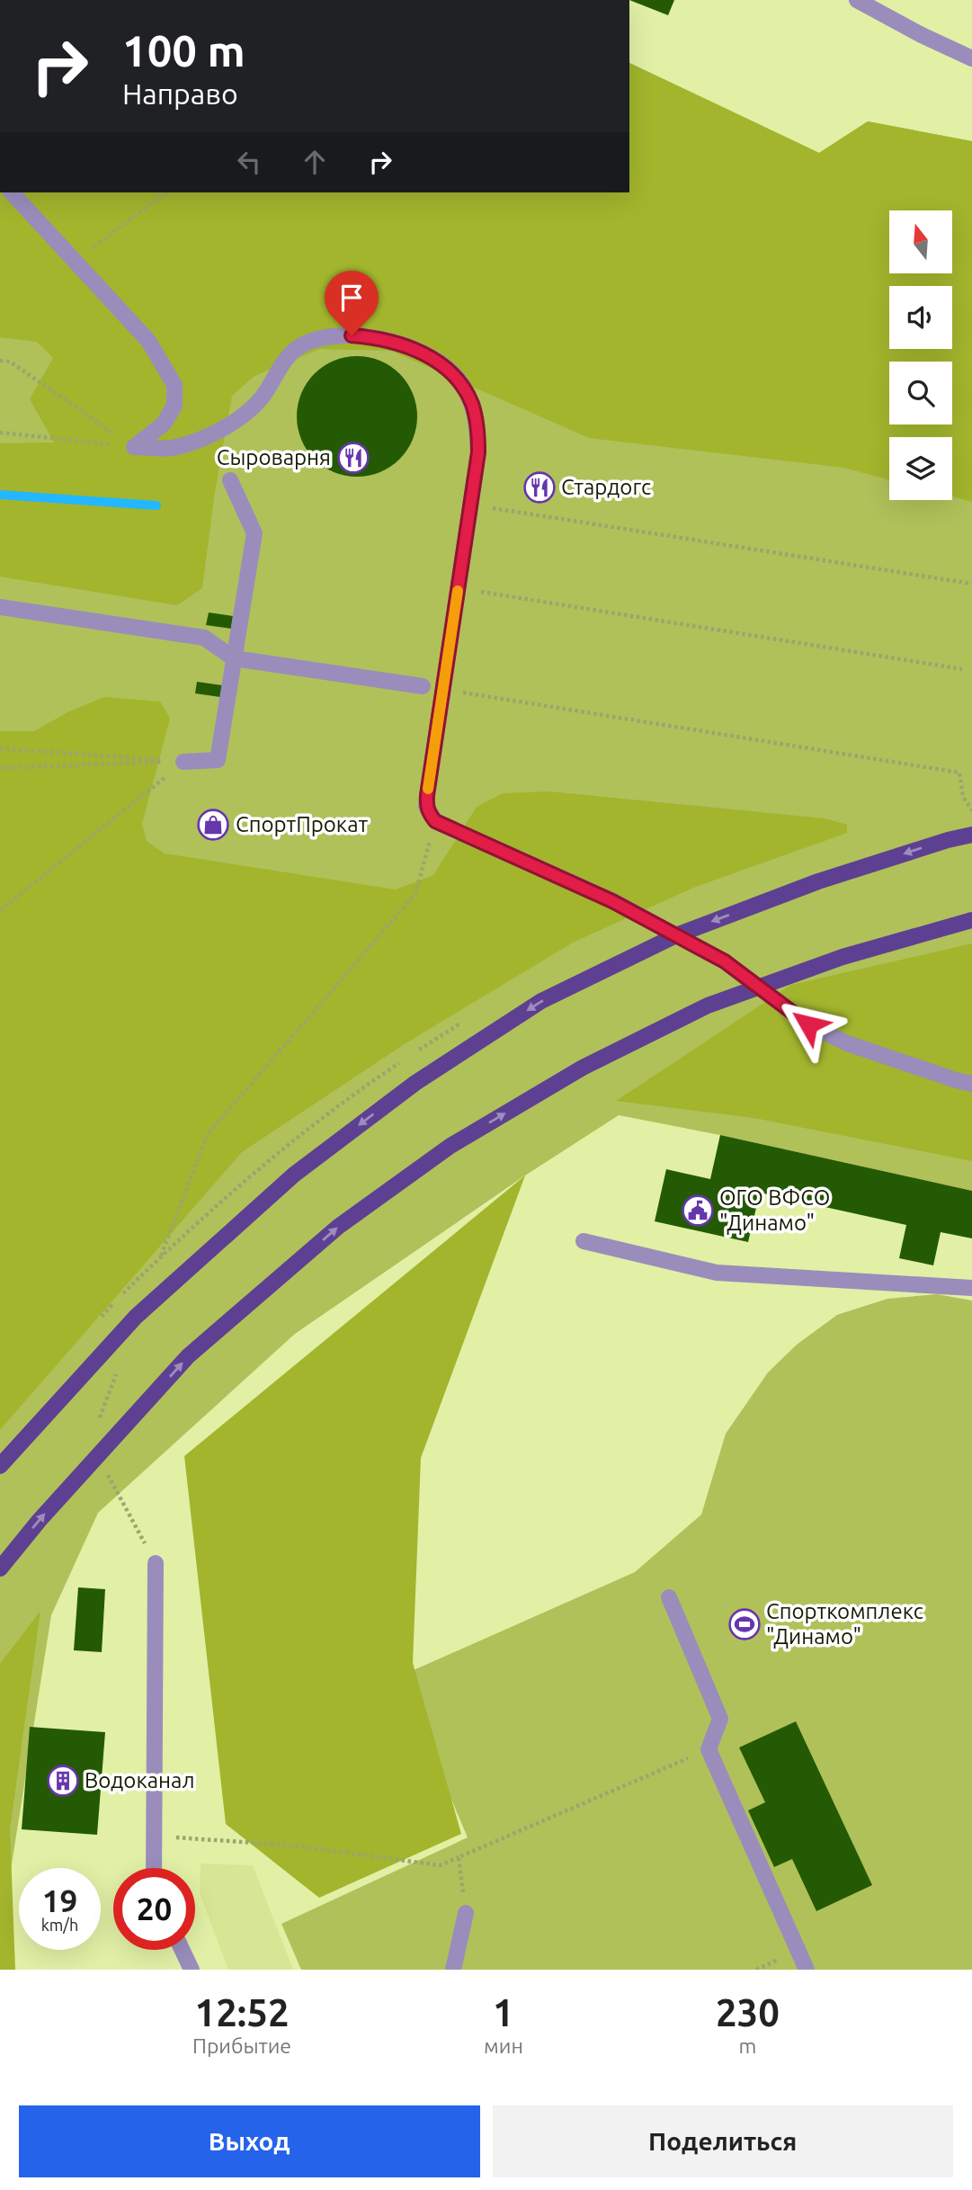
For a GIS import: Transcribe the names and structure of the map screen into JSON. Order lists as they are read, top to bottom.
{
  "places": {
    "restaurant": ["Сыроварня", "Стардогс"],
    "shop": ["СпортПрокат"],
    "public building": ["ОГО ВФСО \"Динамо\""],
    "sports": ["Спорткомплекс \"Динамо\""],
    "building": ["Водоканал"]
  },
  "north": "top",
  "page": {
    "turn": ["100 m", "Направо"],
    "speed": "19 km/h",
    "limit": "20",
    "eta": [
      "12:52",
      "Прибытие",
      "1",
      "мин",
      "230",
      "m"
    ],
    "buttons": ["Выход", "Поделиться"]
  }
}
